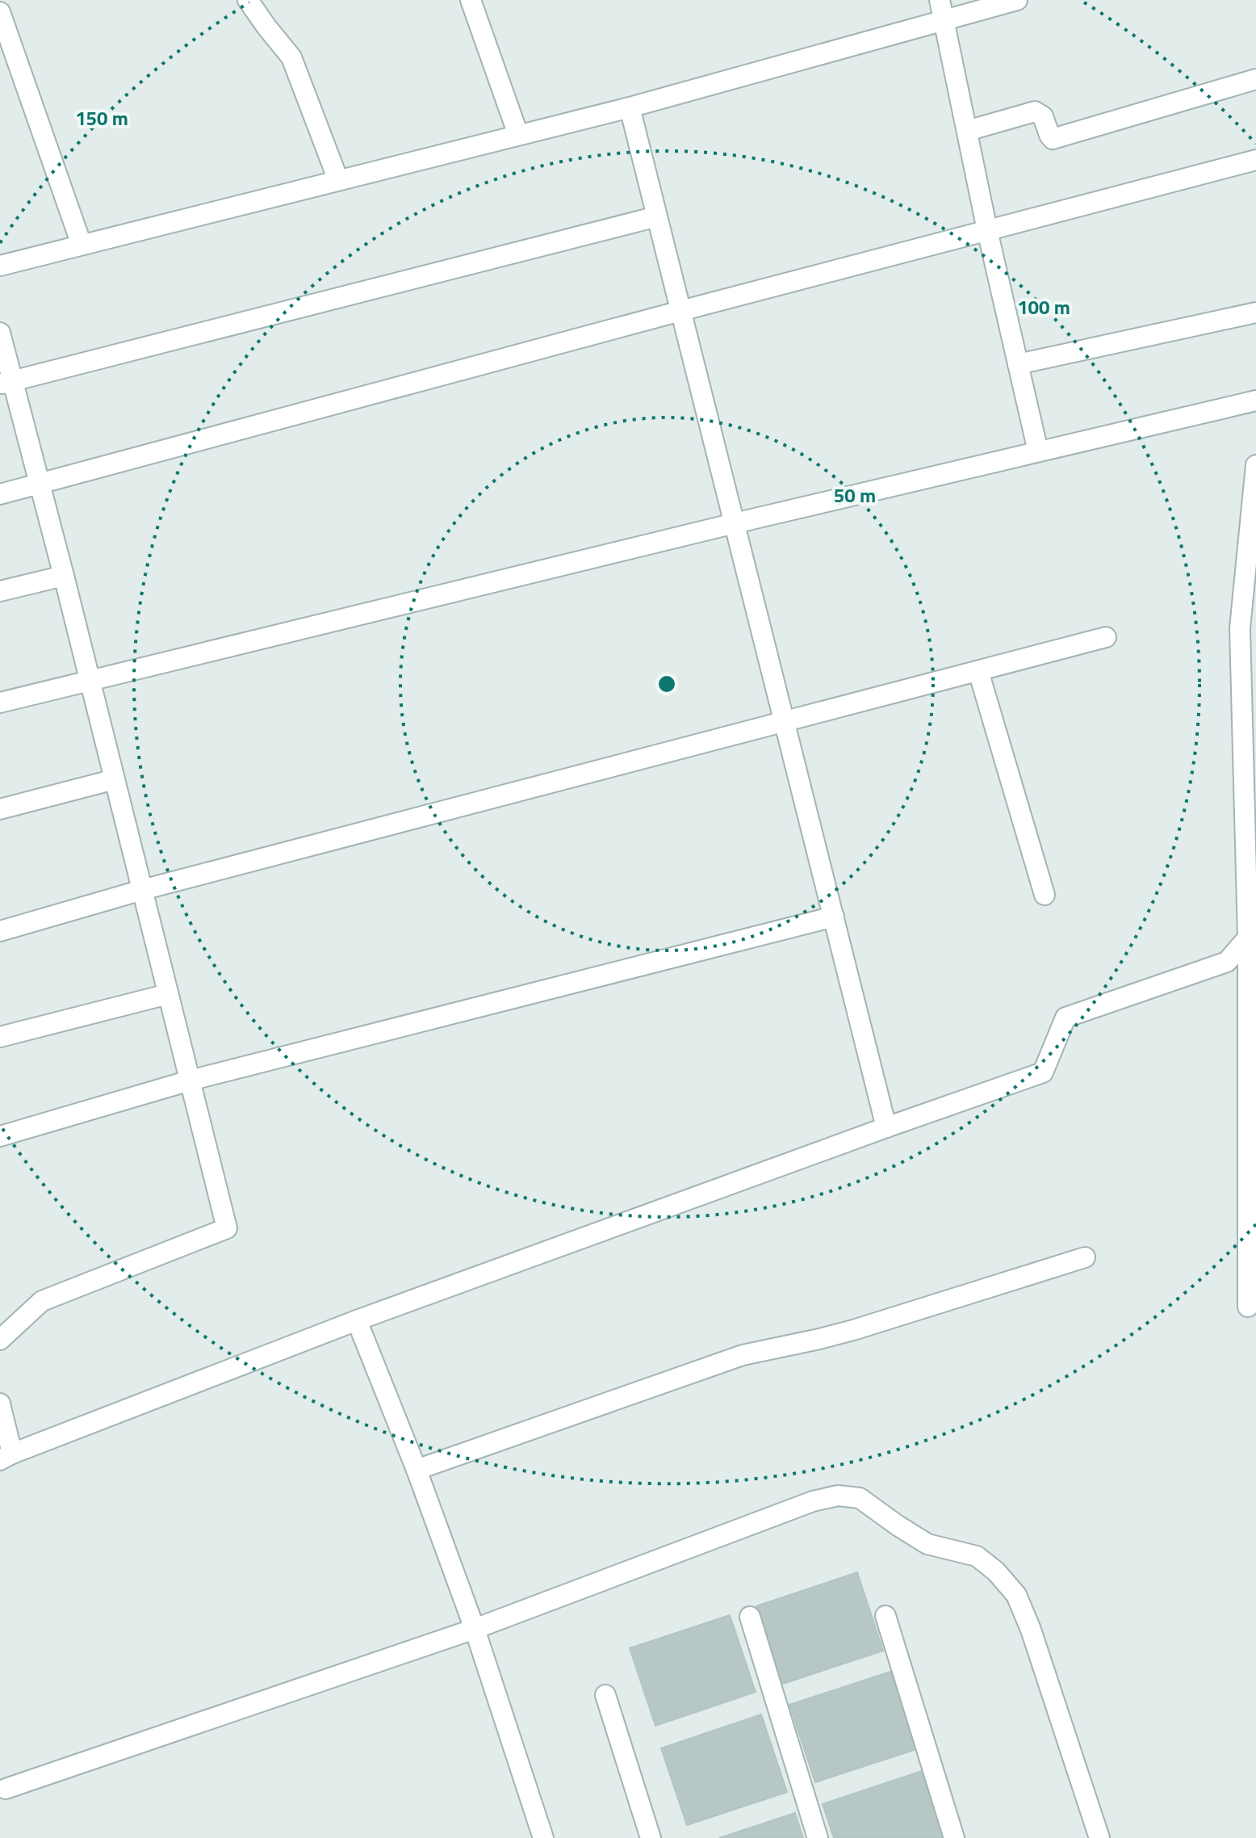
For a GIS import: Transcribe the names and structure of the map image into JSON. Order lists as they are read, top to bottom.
{
  "rings": ["150 m", "100 m", "50 m"]
}
